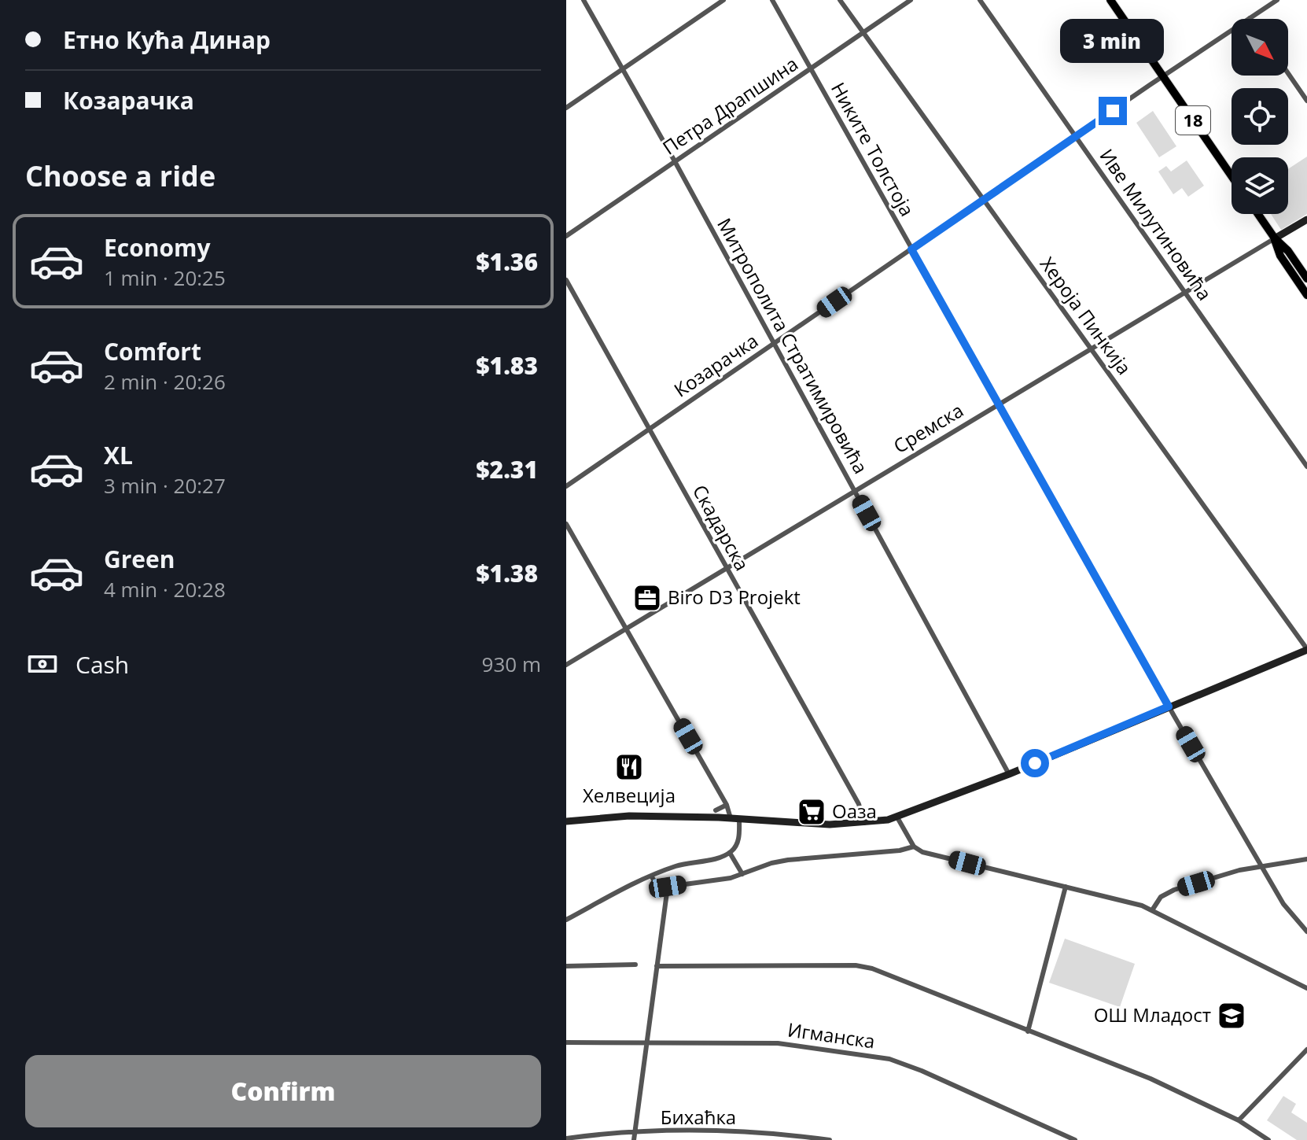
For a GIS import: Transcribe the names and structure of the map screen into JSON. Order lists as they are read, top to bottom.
{
  "streets": {
    "main road": ["18"],
    "street": [
      "Петра Драпшина",
      "Никите Толстоја",
      "Иве Милутиновића",
      "Хероја Пинкија",
      "Митрополита Стратимировића",
      "Козарачка",
      "Сремска",
      "Скадарска",
      "Игманска",
      "Бихаћка"
    ]
  },
  "crossings": [
    ["Петра Драпшина", "Никите Толстоја"],
    ["Петра Драпшина", "Хероја Пинкија"],
    ["Петра Драпшина", "Митрополита Стратимировића"],
    ["18", "Козарачка"],
    ["Никите Толстоја", "Козарачка"],
    ["Никите Толстоја", "Сремска"],
    ["Иве Милутиновића", "Козарачка"],
    ["Иве Милутиновића", "Сремска"],
    ["Хероја Пинкија", "Козарачка"],
    ["Хероја Пинкија", "Сремска"],
    ["Митрополита Стратимировића", "Козарачка"],
    ["Митрополита Стратимировића", "Сремска"],
    ["Козарачка", "Скадарска"],
    ["Сремска", "Скадарска"]
  ],
  "places": {
    "office": ["Biro D3 Projekt"],
    "restaurant": ["Хелвеција"],
    "supermarket": ["Оаза"],
    "school or university": ["ОШ Младост"]
  },
  "north": "bottom right",
  "page": {
    "banner": ["Етно Кућа Динар", "Козарачка"],
    "bubble": "3 min",
    "heading": "Choose a ride",
    "list": [
      {
        "name": "Economy",
        "note": "1 min · 20:25",
        "value": "$1.36"
      },
      {
        "name": "Comfort",
        "note": "2 min · 20:26",
        "value": "$1.83"
      },
      {
        "name": "XL",
        "note": "3 min · 20:27",
        "value": "$2.31"
      },
      {
        "name": "Green",
        "note": "4 min · 20:28",
        "value": "$1.38"
      }
    ],
    "pay": ["Cash", "930 m"],
    "buttons": "Confirm"
  }
}
